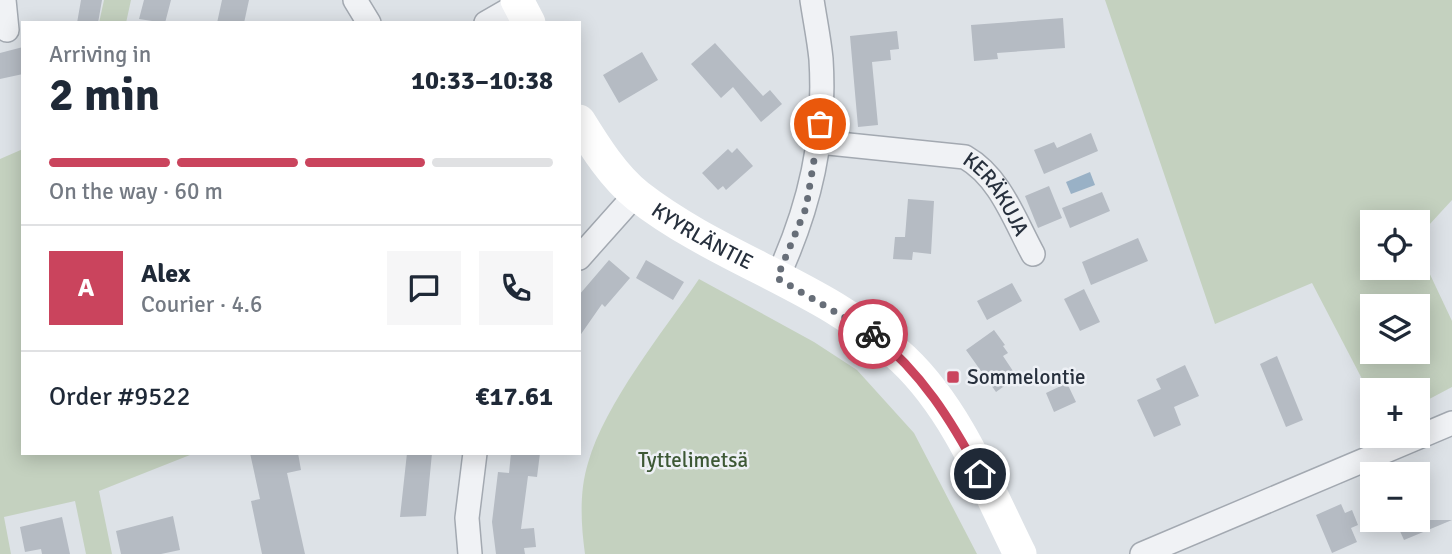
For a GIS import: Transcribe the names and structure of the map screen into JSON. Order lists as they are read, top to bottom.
{
  "streets": {
    "street": ["KERÄKUJA", "KYYRLÄNTIE"]
  },
  "parks": ["Tyttelimetsä"],
  "places": {
    "transit": ["Sommelontie"]
  },
  "page": {
    "heading": ["2 min", "Arriving in", "10:33–10:38"],
    "panel": [
      "Alex",
      "Courier · 4.6",
      "Order #9522",
      "€17.61"
    ],
    "bar": "On the way · 60 m",
    "map_buttons": ["+", "−"],
    "round": "A"
  }
}
